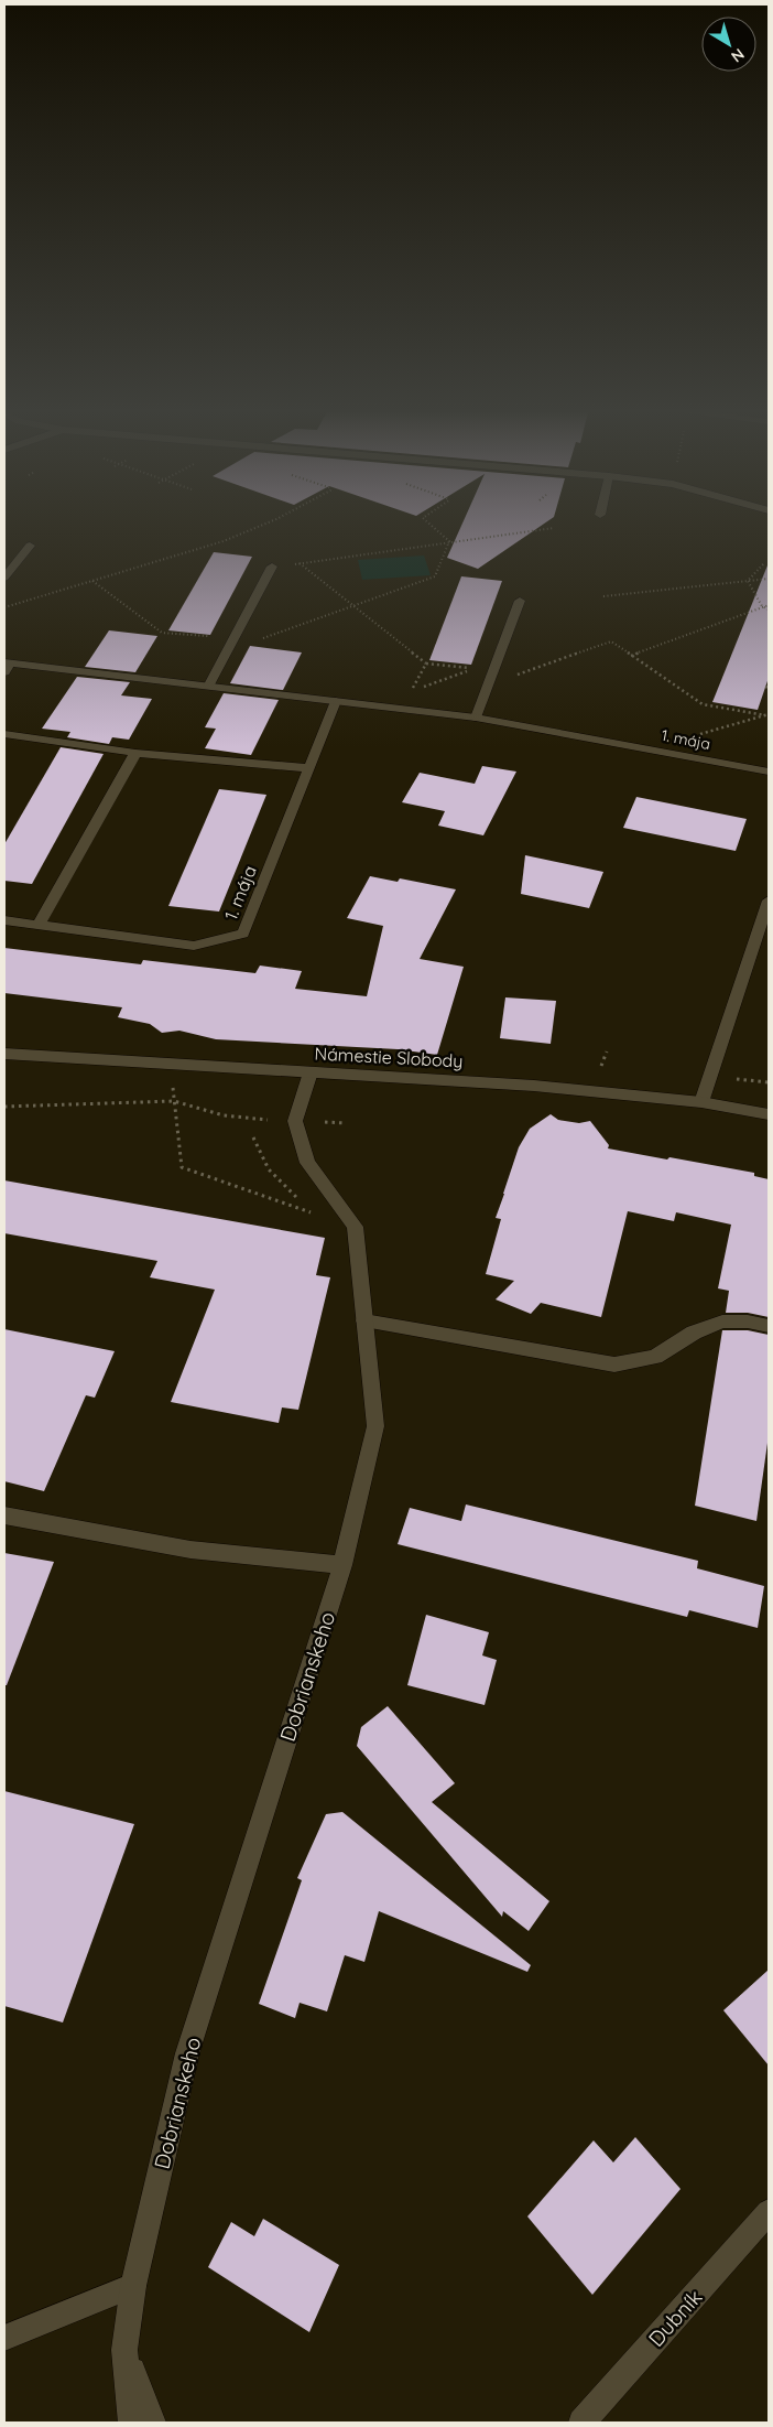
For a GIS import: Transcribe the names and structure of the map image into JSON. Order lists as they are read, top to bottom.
{
  "streets": {
    "street": [
      "1. mája",
      "Námestie Slobody",
      "Dobrianskeho",
      "Dubník"
    ]
  },
  "crossings": [
    ["Námestie Slobody", "Dobrianskeho"]
  ],
  "north": "bottom right"
}
